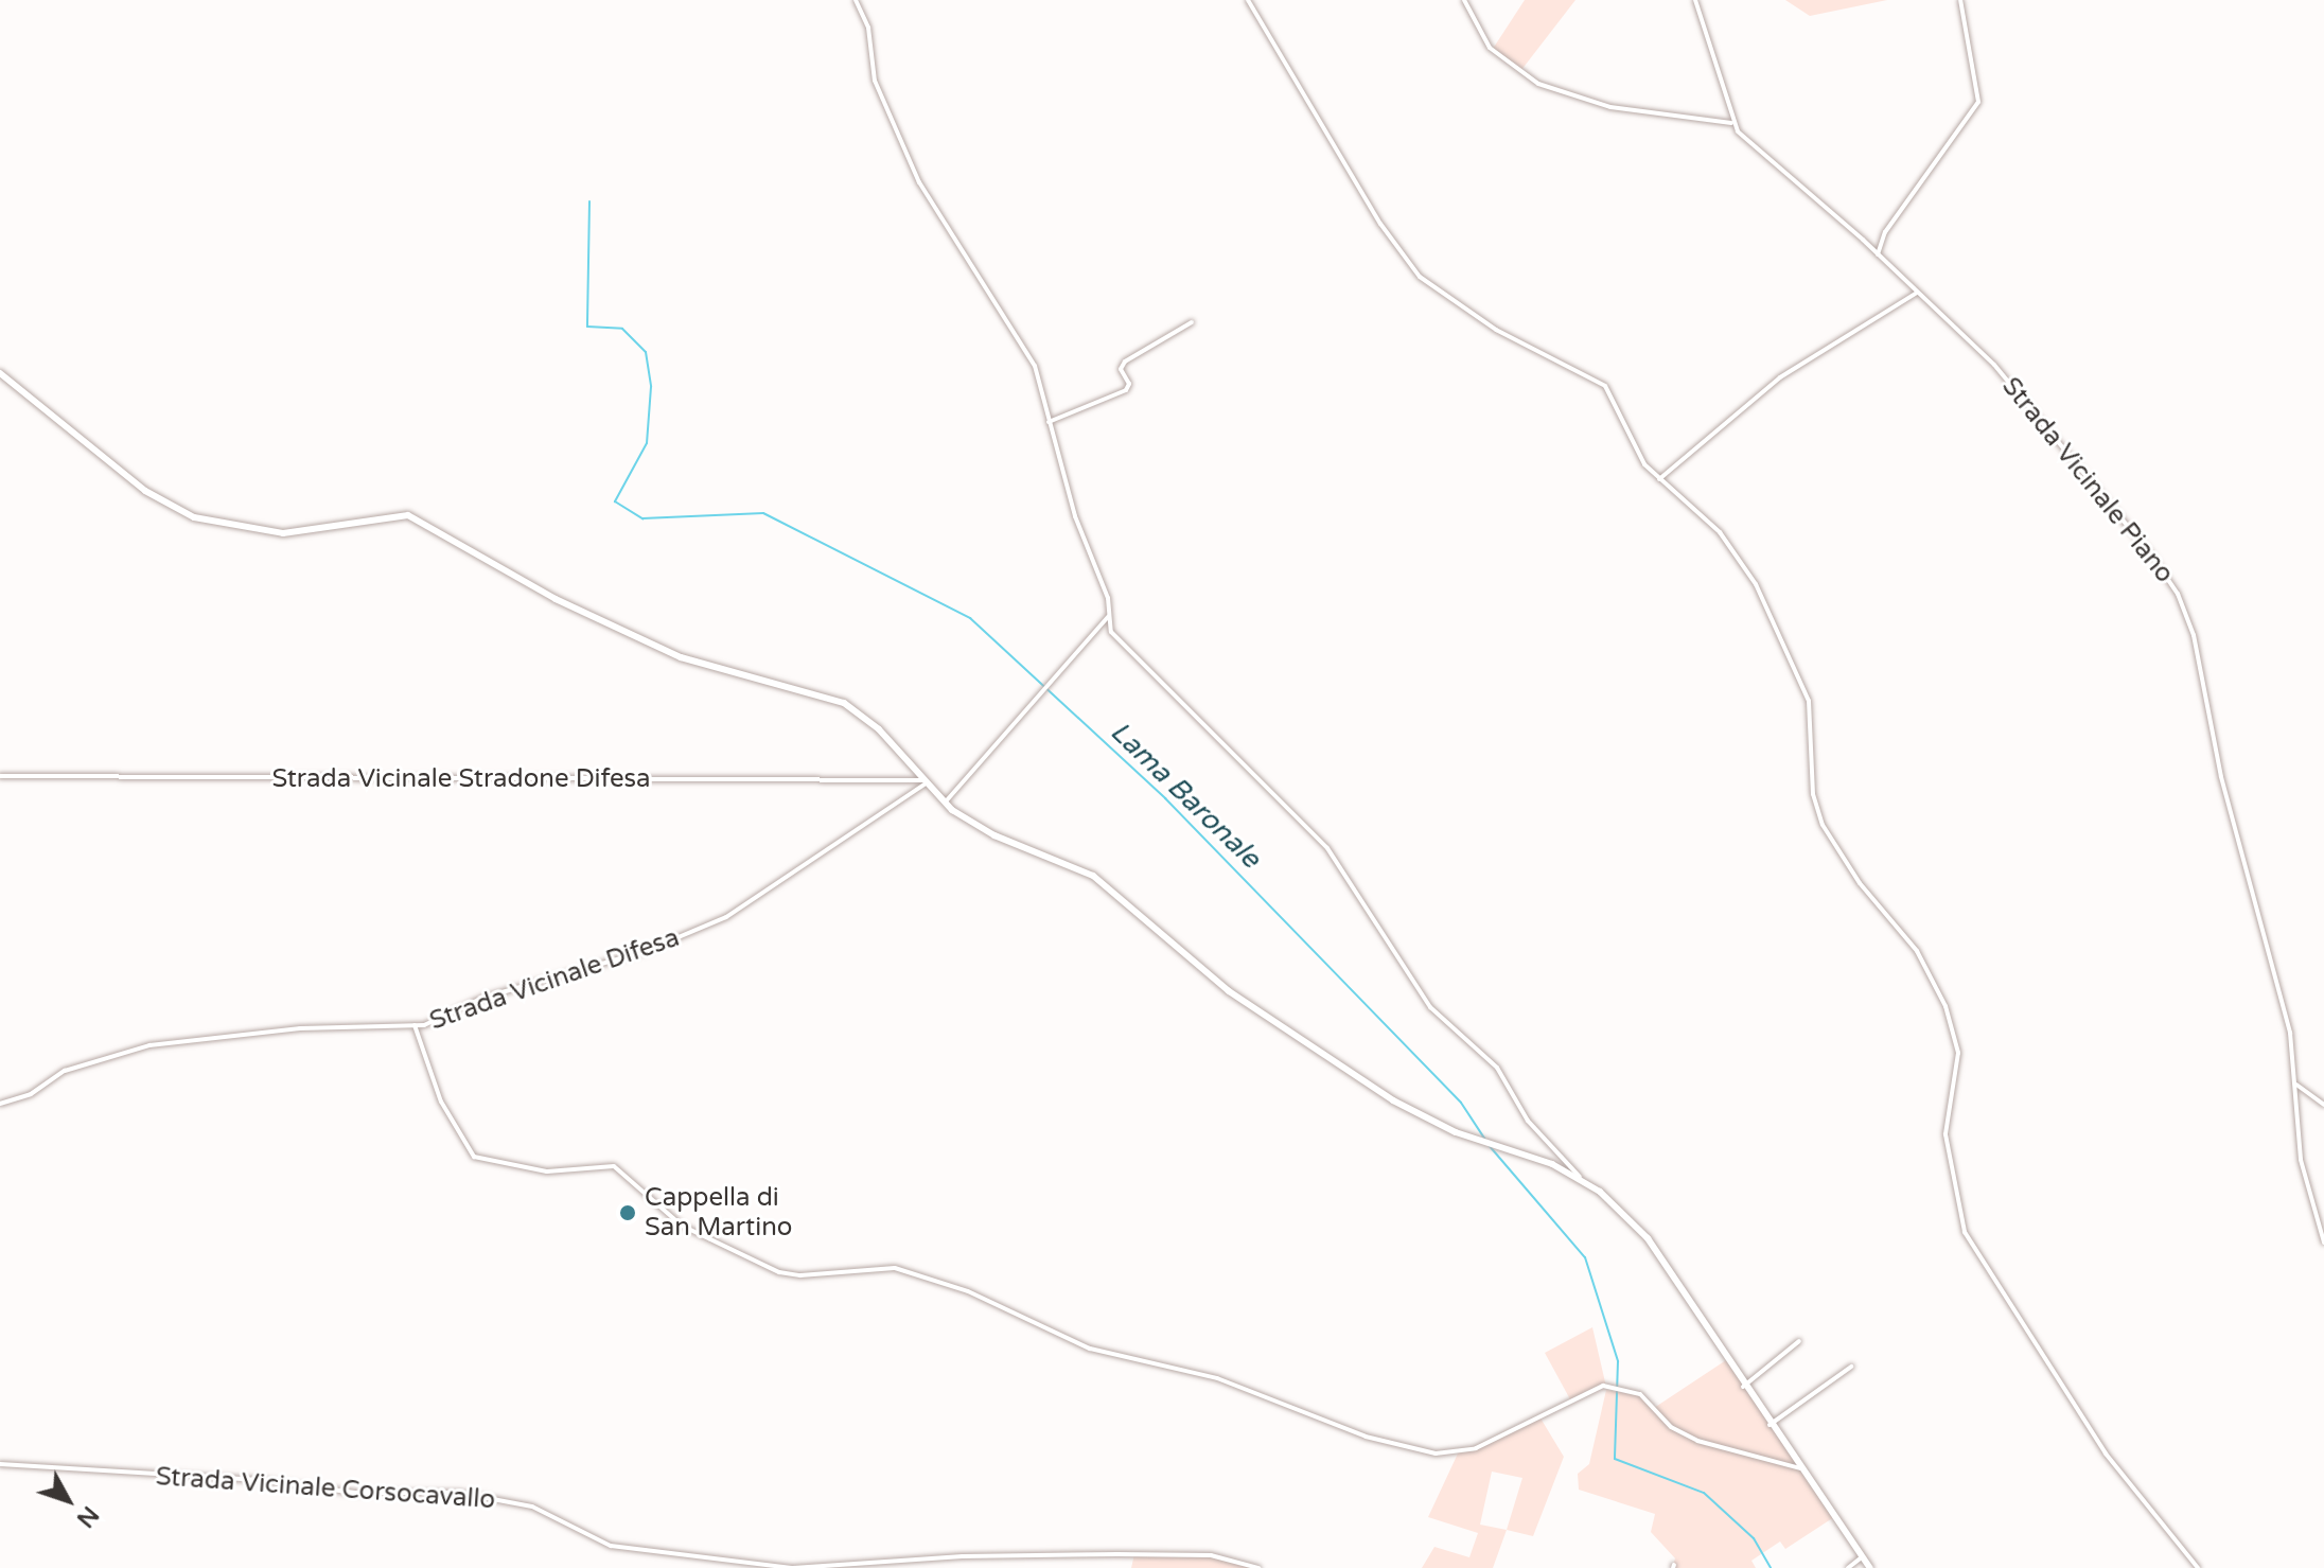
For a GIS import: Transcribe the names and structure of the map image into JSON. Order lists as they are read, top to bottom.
{
  "streets": {
    "street": [
      "Strada Vicinale Piano",
      "Strada Vicinale Stradone Difesa",
      "Strada Vicinale Difesa",
      "Strada Vicinale Corsocavallo"
    ]
  },
  "crossings": [
    ["Strada Vicinale Stradone Difesa", "Strada Vicinale Difesa"]
  ],
  "water": ["Lama Baronale"],
  "places": ["Cappella di San Martino"],
  "north": "bottom right"
}
